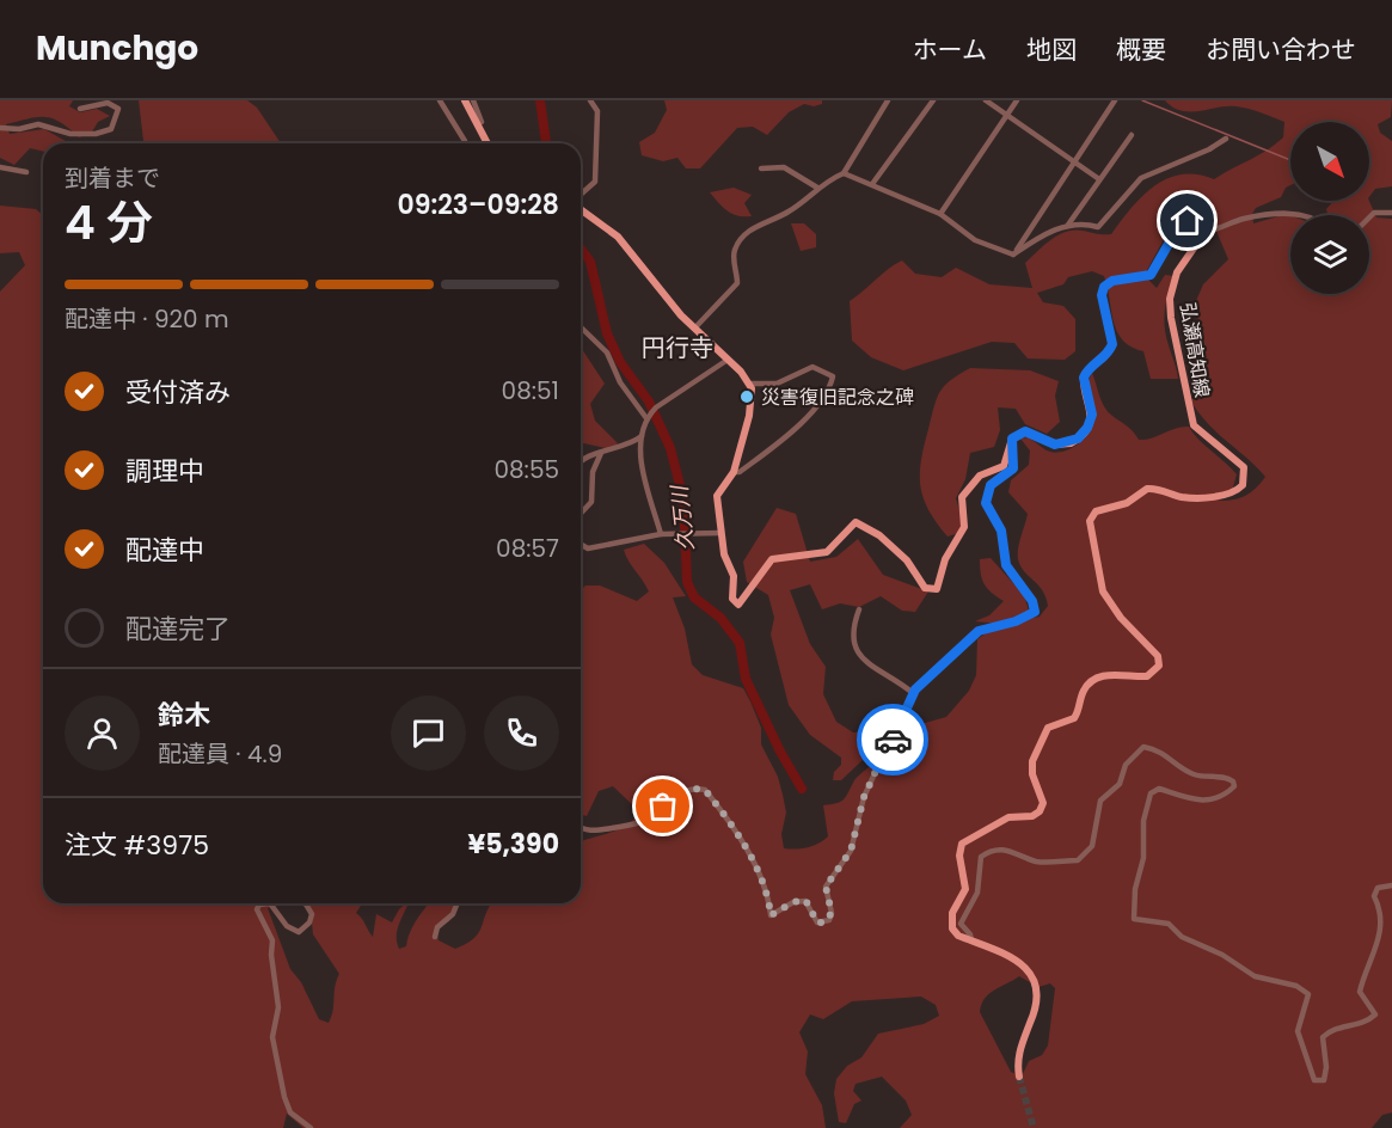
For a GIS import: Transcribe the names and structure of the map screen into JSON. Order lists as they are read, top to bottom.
{
  "streets": {
    "main road": ["弘瀬高知線"]
  },
  "districts": ["円行寺"],
  "water": ["久万川"],
  "places": ["災害復旧記念之碑"],
  "north": "bottom right",
  "page": {
    "header": "Munchgo",
    "nav": [
      "ホーム",
      "地図",
      "概要",
      "お問い合わせ"
    ],
    "heading": ["4 分", "到着まで", "09:23–09:28"],
    "panel": [
      "鈴木",
      "配達員 · 4.9",
      "注文 #3975",
      "¥5,390"
    ],
    "bar": "配達中 · 920 m",
    "list": [
      ["受付済み", "08:51"],
      ["調理中", "08:55"],
      ["配達中", "08:57"],
      "配達完了"
    ]
  }
}
